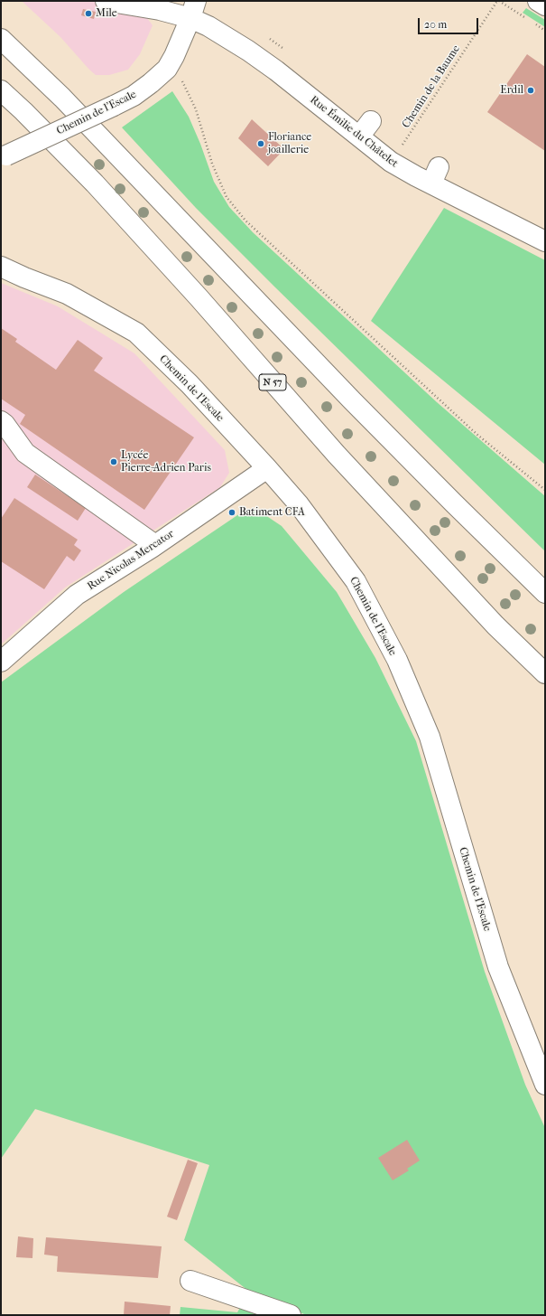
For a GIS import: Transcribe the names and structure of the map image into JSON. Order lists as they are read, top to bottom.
{
  "streets": {
    "main road": [
      "Chemin de l'Escale",
      "Rue Émilie du Châtelet",
      "N 57",
      "Rue Nicolas Mercator"
    ],
    "path": ["Chemin de la Baume"]
  },
  "crossings": [
    ["Chemin de l'Escale", "Rue Émilie du Châtelet"],
    ["Chemin de l'Escale", "Rue Nicolas Mercator"]
  ],
  "places": [
    "Mile",
    "Erdil",
    "Floriance joaillerie",
    "Lycée Pierre-Adrien Paris",
    "Batiment CFA"
  ],
  "scale_bar": "20 m"
}
